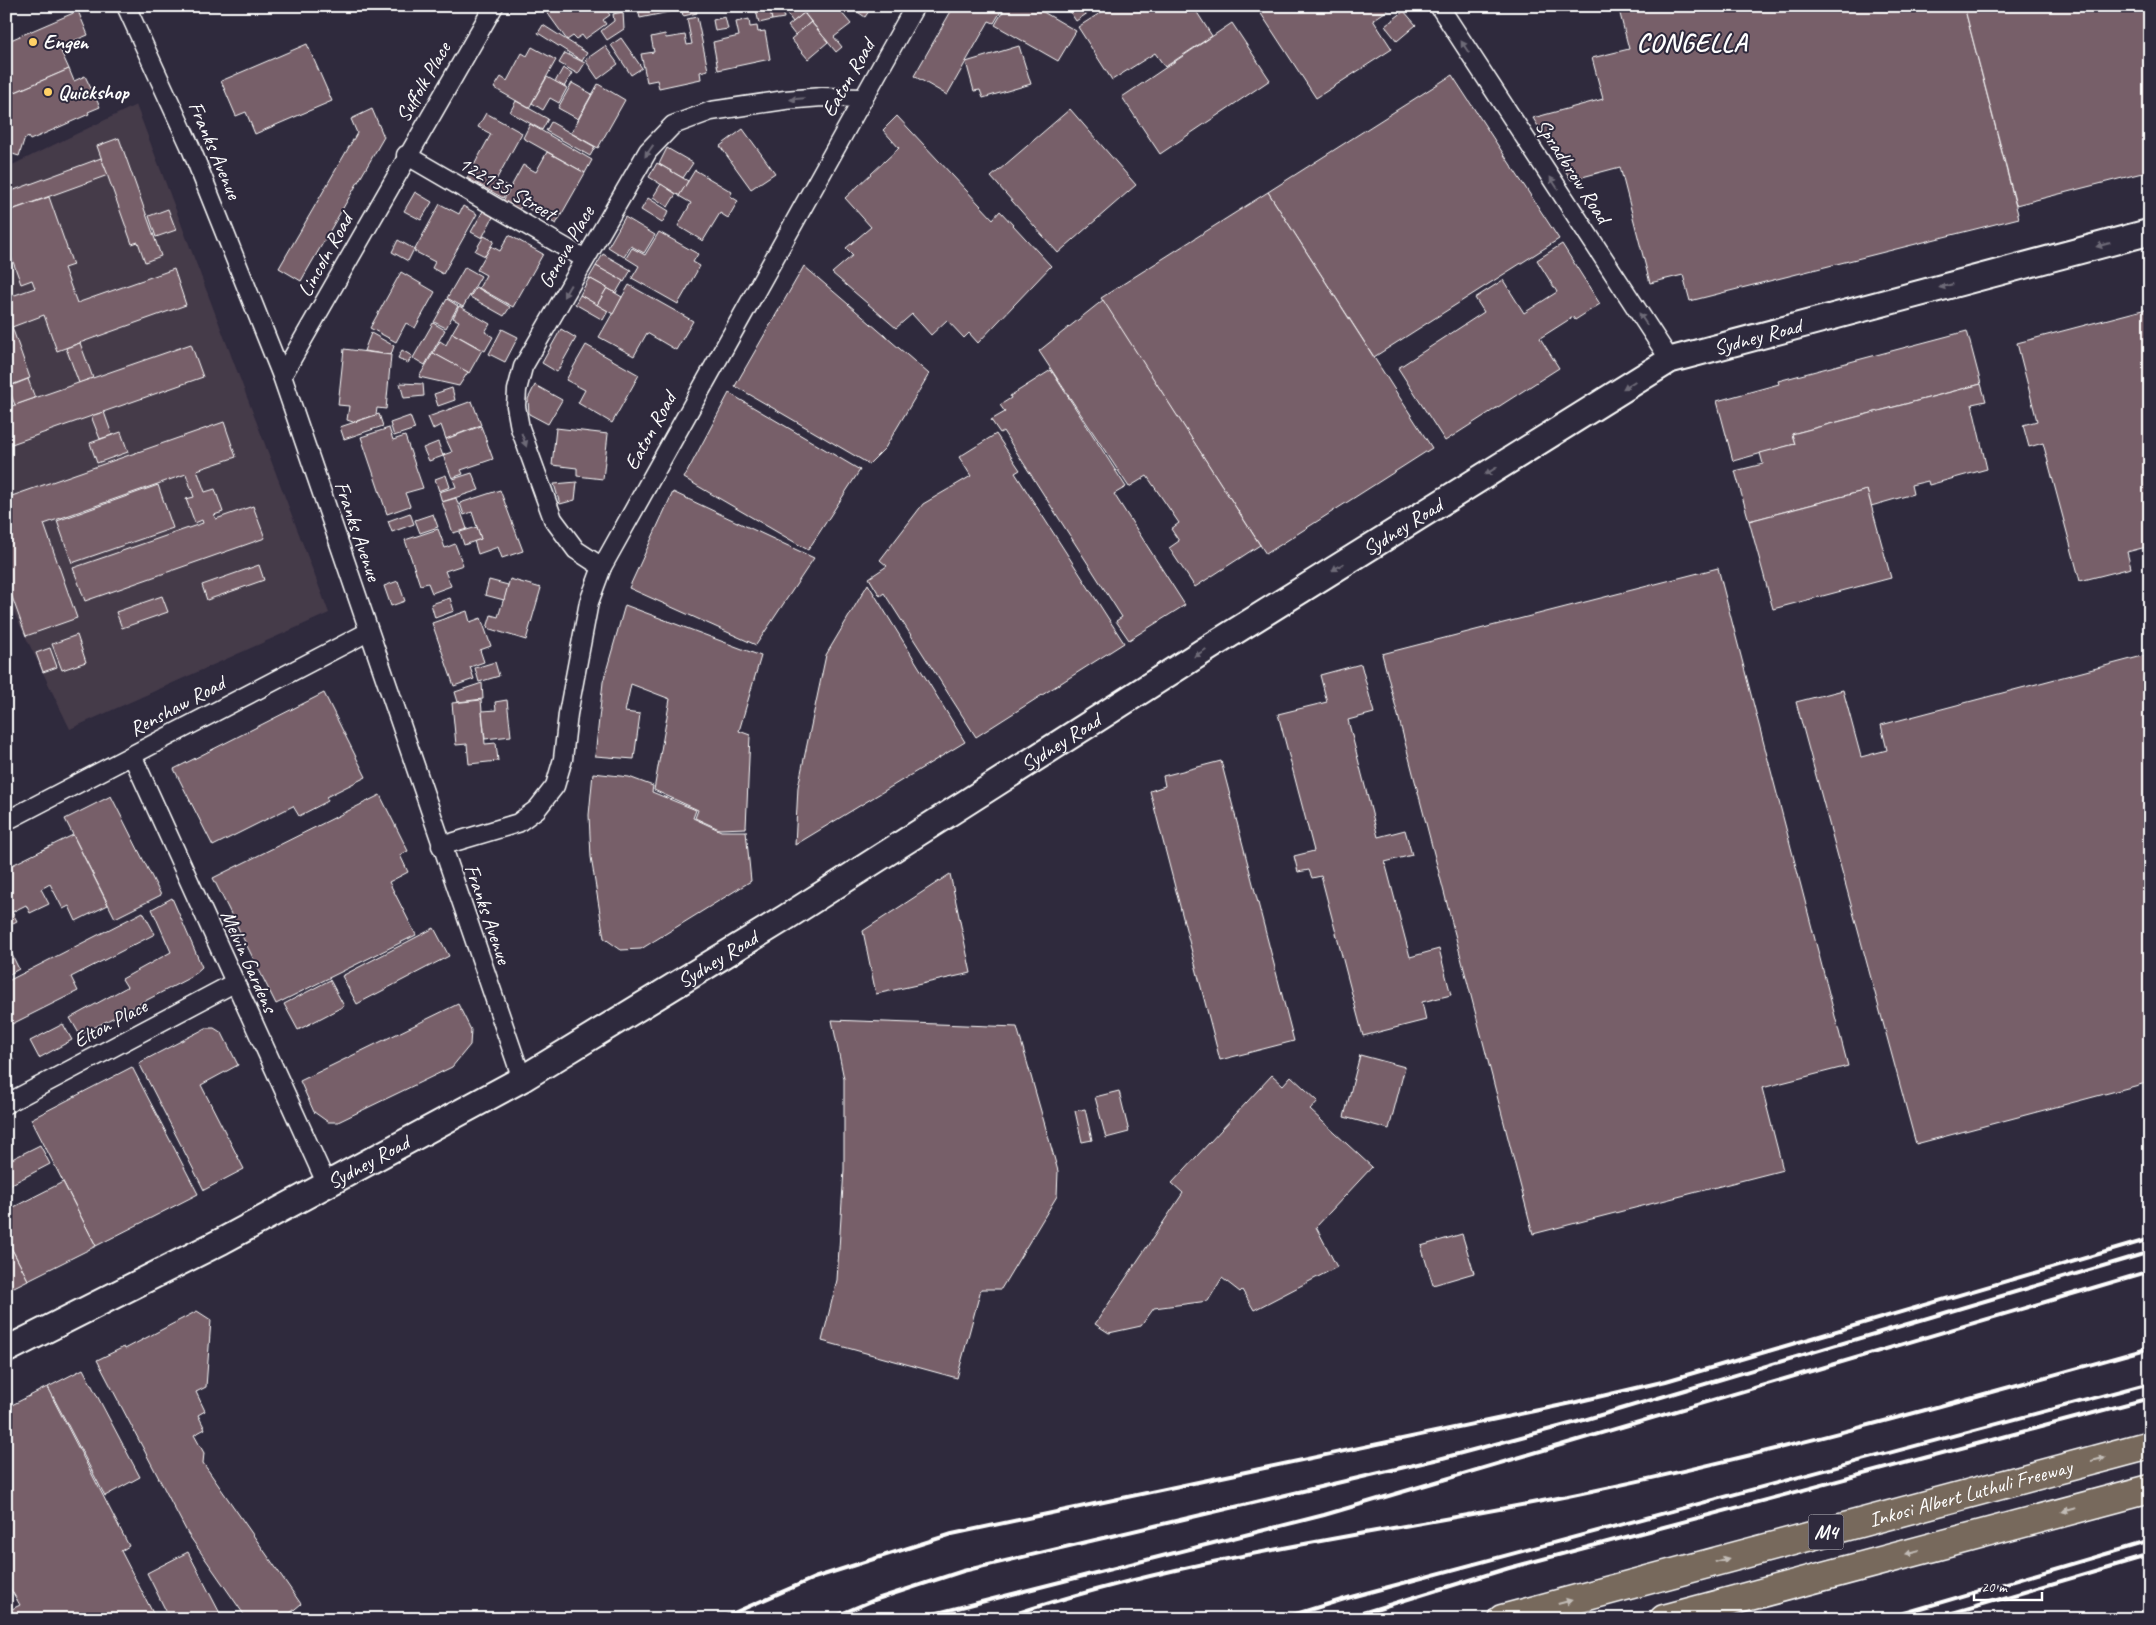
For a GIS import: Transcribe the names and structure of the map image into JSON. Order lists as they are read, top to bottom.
{
  "streets": {
    "highway": ["Inkosi Albert Luthuli Freeway", "M4"],
    "main road": ["Sydney Road"],
    "street": [
      "Eaton Road",
      "Suffolk Place",
      "Franks Avenue",
      "Spradbrow Road",
      "122135 Street",
      "Geneva Place",
      "Lincoln Road",
      "Renshaw Road",
      "Melvin Gardens",
      "Elton Place"
    ]
  },
  "crossings": [
    ["Eaton Road", "Franks Avenue"],
    ["Eaton Road", "Geneva Place"],
    ["Suffolk Place", "122135 Street"],
    ["Suffolk Place", "Lincoln Road"],
    ["Franks Avenue", "Lincoln Road"],
    ["Franks Avenue", "Sydney Road"],
    ["Franks Avenue", "Renshaw Road"],
    ["Spradbrow Road", "Sydney Road"],
    ["122135 Street", "Geneva Place"],
    ["122135 Street", "Lincoln Road"],
    ["Sydney Road", "Melvin Gardens"],
    ["Renshaw Road", "Melvin Gardens"],
    ["Melvin Gardens", "Elton Place"]
  ],
  "one_way": ["Spradbrow Road", "Sydney Road"],
  "districts": ["CONGELLA"],
  "places": ["Engen", "Quickshop"],
  "scale_bar": "20 m"
}
